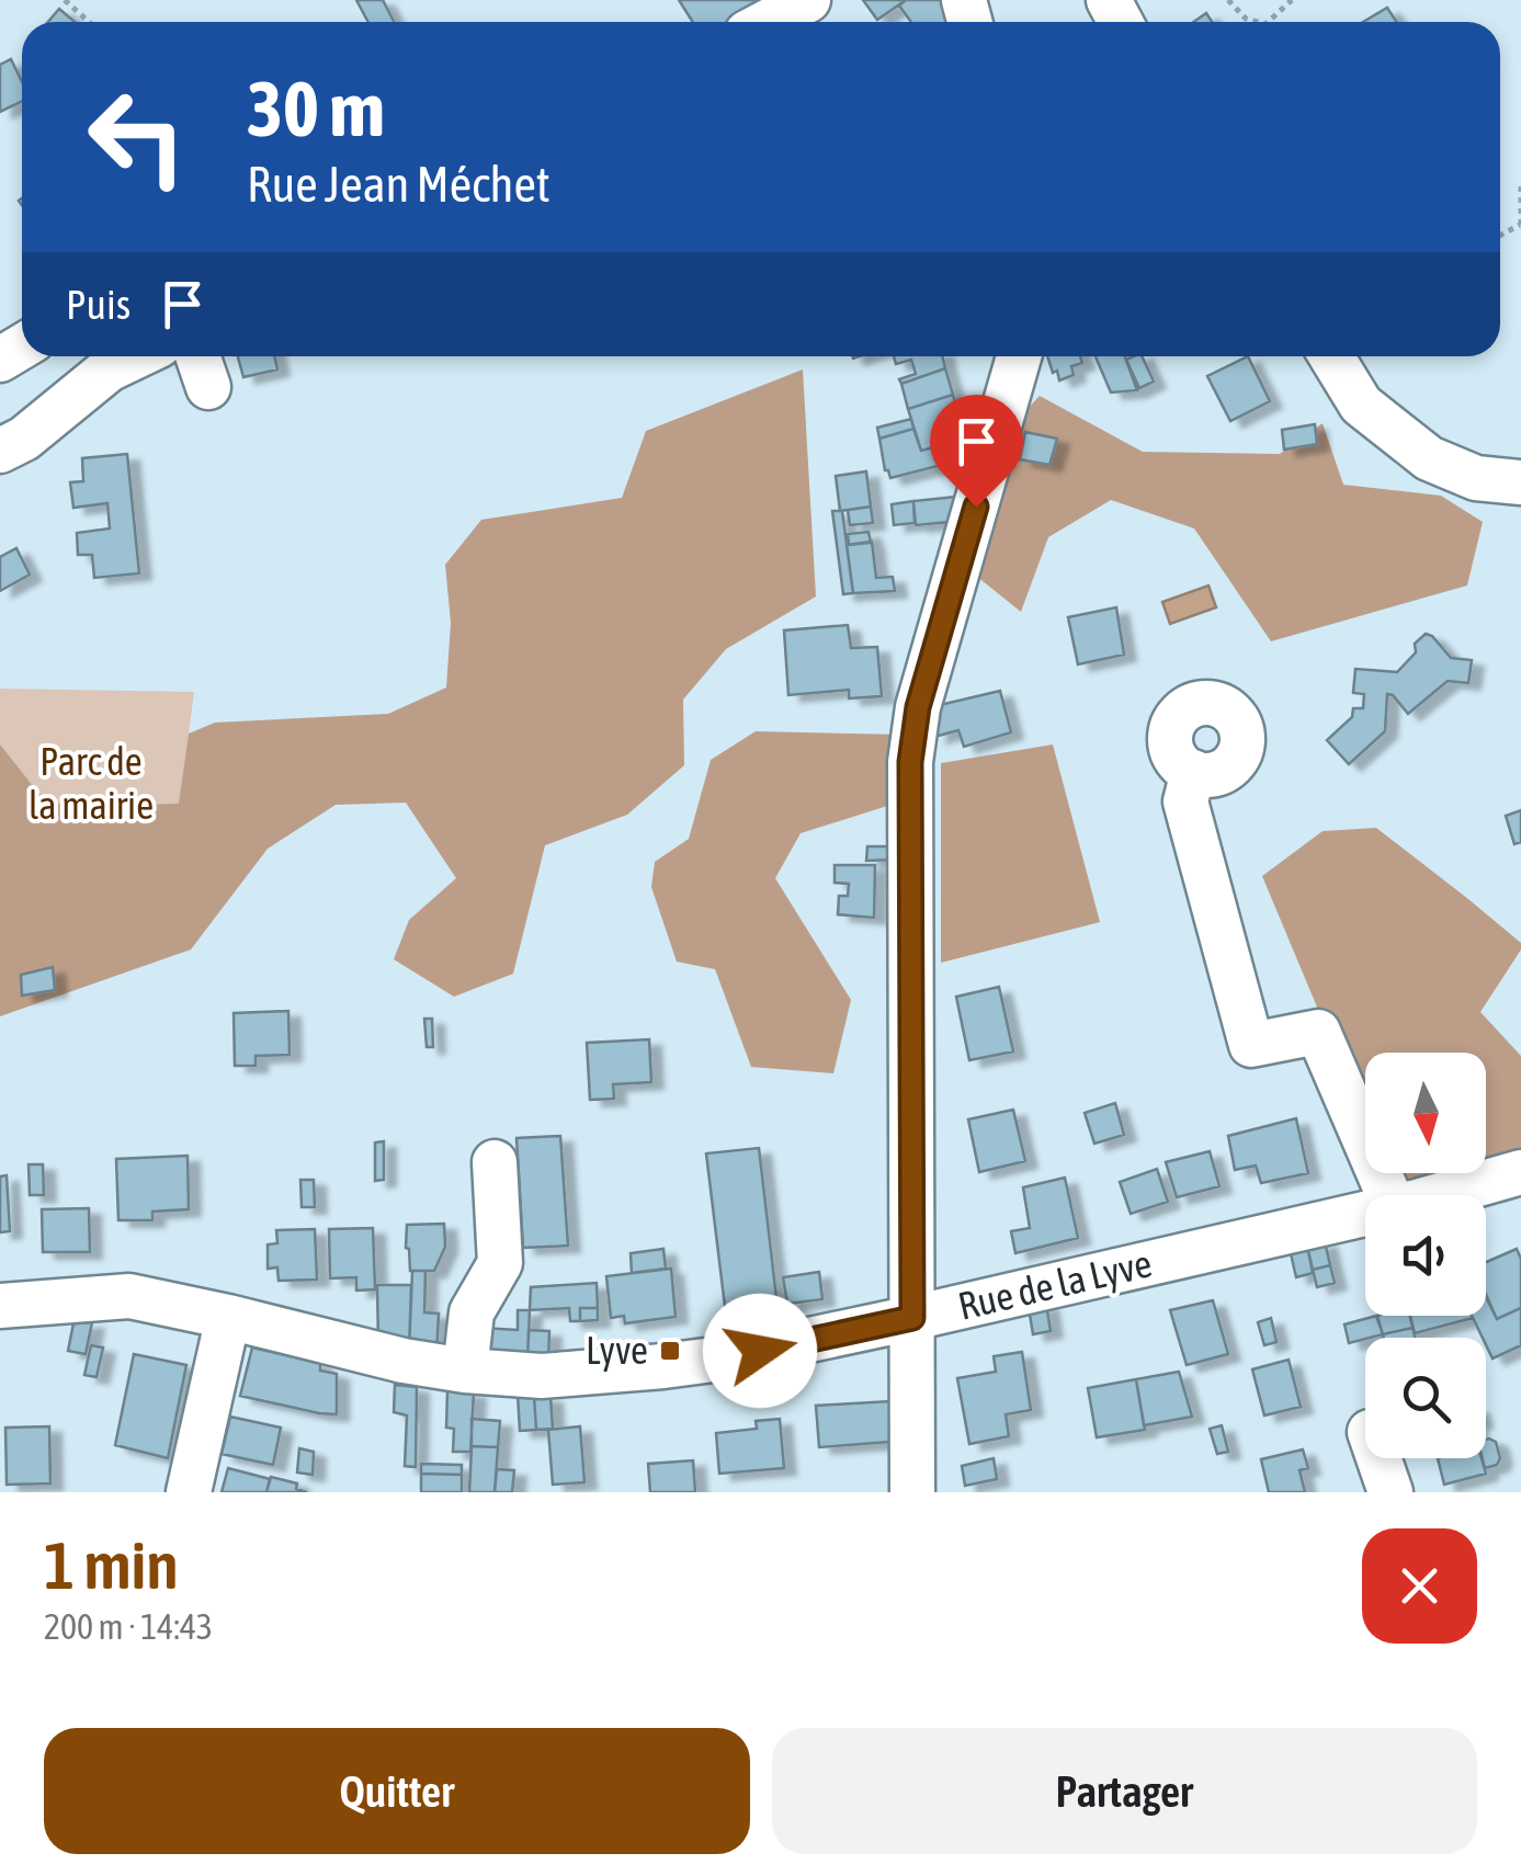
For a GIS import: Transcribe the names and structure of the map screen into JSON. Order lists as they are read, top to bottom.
{
  "streets": {
    "street": ["Rue de la Lyve"]
  },
  "parks": ["Parc de la mairie"],
  "places": {
    "transit": ["Lyve"]
  },
  "north": "bottom",
  "page": {
    "turn": ["30 m", "Rue Jean Méchet"],
    "then": "Puis",
    "heading": ["1 min", "200 m · 14:43"],
    "buttons": ["Quitter", "Partager"]
  }
}
